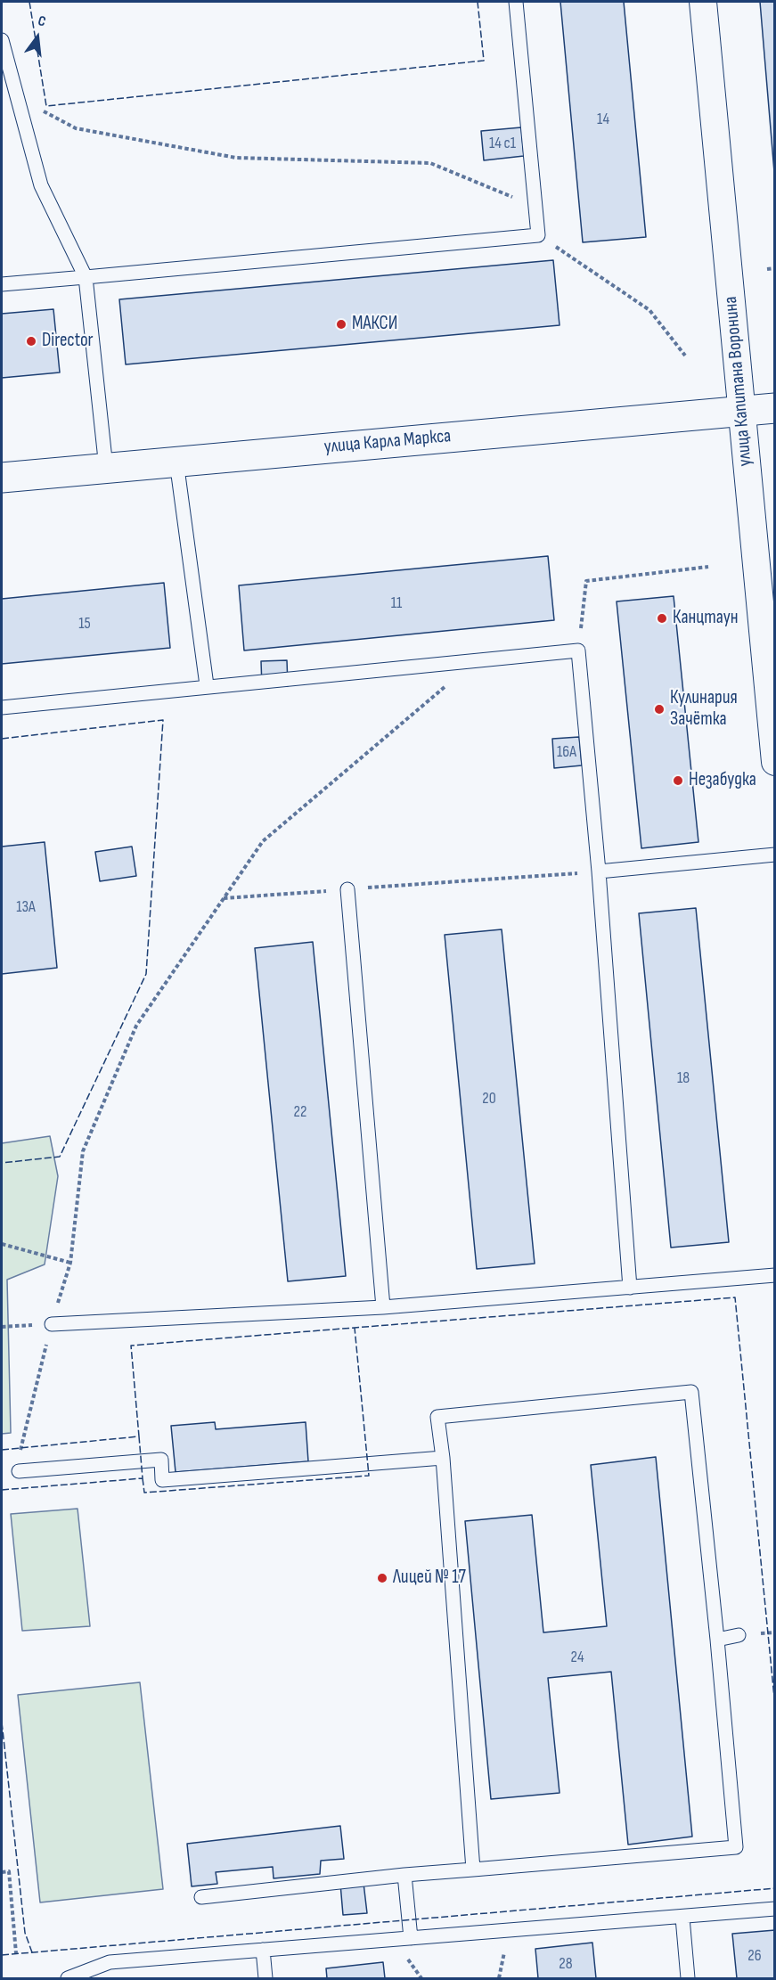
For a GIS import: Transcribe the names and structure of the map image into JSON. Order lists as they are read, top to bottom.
{
  "streets": {
    "street": ["улица Капитана Воронина", "улица Карла Маркса"]
  },
  "crossings": [
    ["улица Капитана Воронина", "улица Карла Маркса"]
  ],
  "places": [
    "МАКСИ",
    "Director",
    "Канцтаун",
    "Кулинария Зачётка",
    "Незабудка",
    "Лицей № 17"
  ],
  "house_numbers": [
    "14",
    "14 с1",
    "11",
    "15",
    "16А",
    "13А",
    "18",
    "20",
    "22",
    "24",
    "26",
    "28"
  ],
  "north": "top"
}
